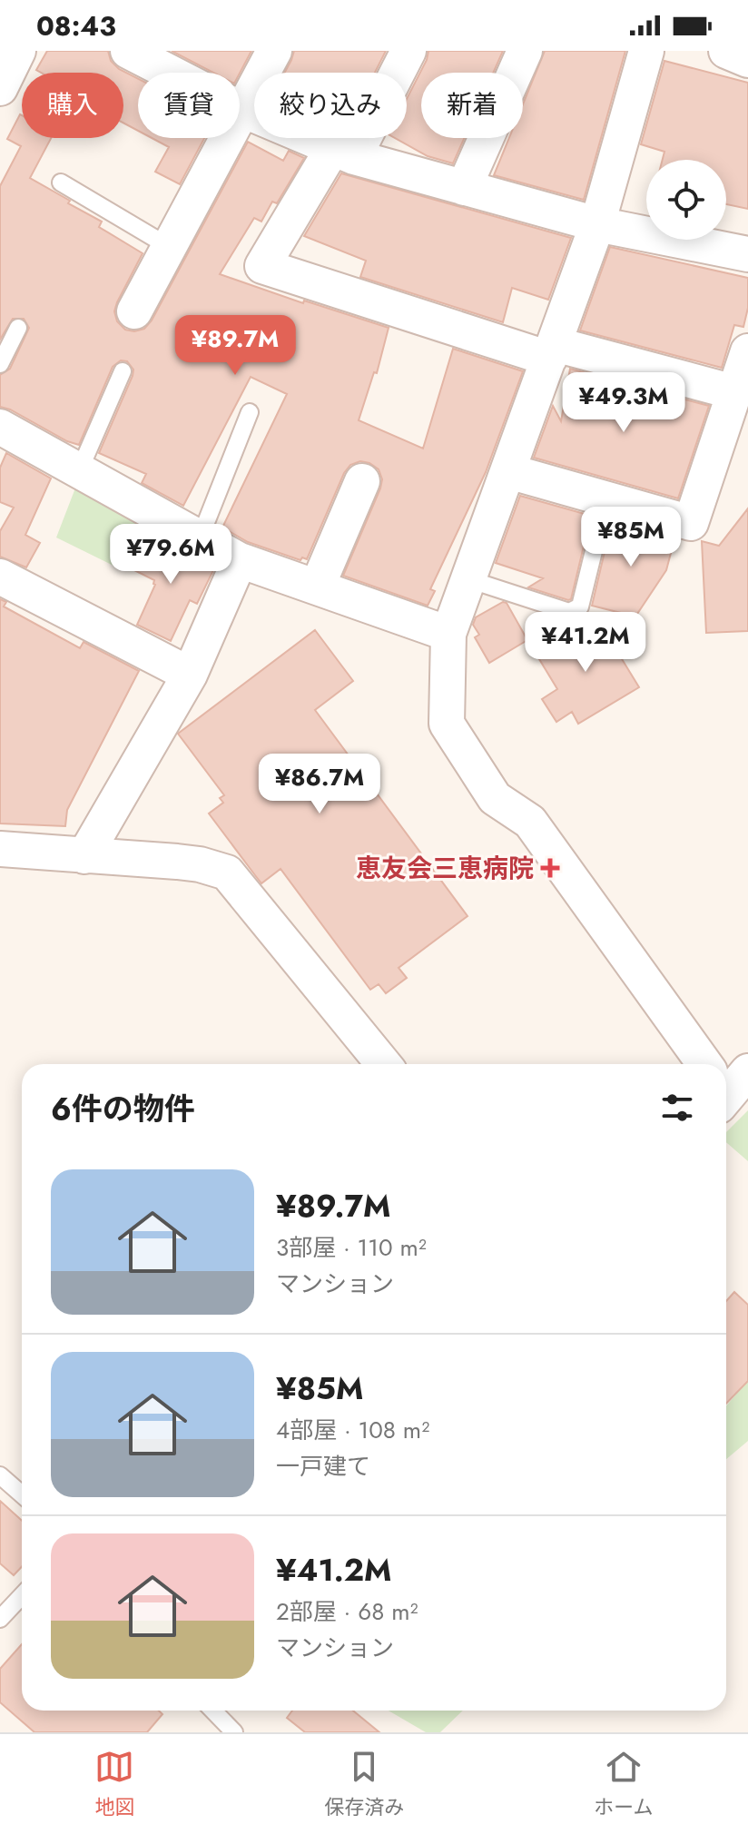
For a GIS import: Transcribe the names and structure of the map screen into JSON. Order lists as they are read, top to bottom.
{
  "places": {
    "health": ["恵友会三恵病院"]
  },
  "page": {
    "status": "08:43",
    "chip": [
      "購入",
      "賃貸",
      "絞り込み",
      "新着"
    ],
    "price": [
      "¥89.7M",
      "¥49.3M",
      "¥85M",
      "¥79.6M",
      "¥41.2M",
      "¥86.7M"
    ],
    "heading": "6件の物件",
    "list": [
      {
        "name": "¥89.7M",
        "note": "3部屋 · 110 m² · マンション"
      },
      {
        "name": "¥85M",
        "note": "4部屋 · 108 m² · 一戸建て"
      },
      {
        "name": "¥41.2M",
        "note": "2部屋 · 68 m² · マンション"
      }
    ],
    "tabs": ["地図", "保存済み", "ホーム"]
  }
}
